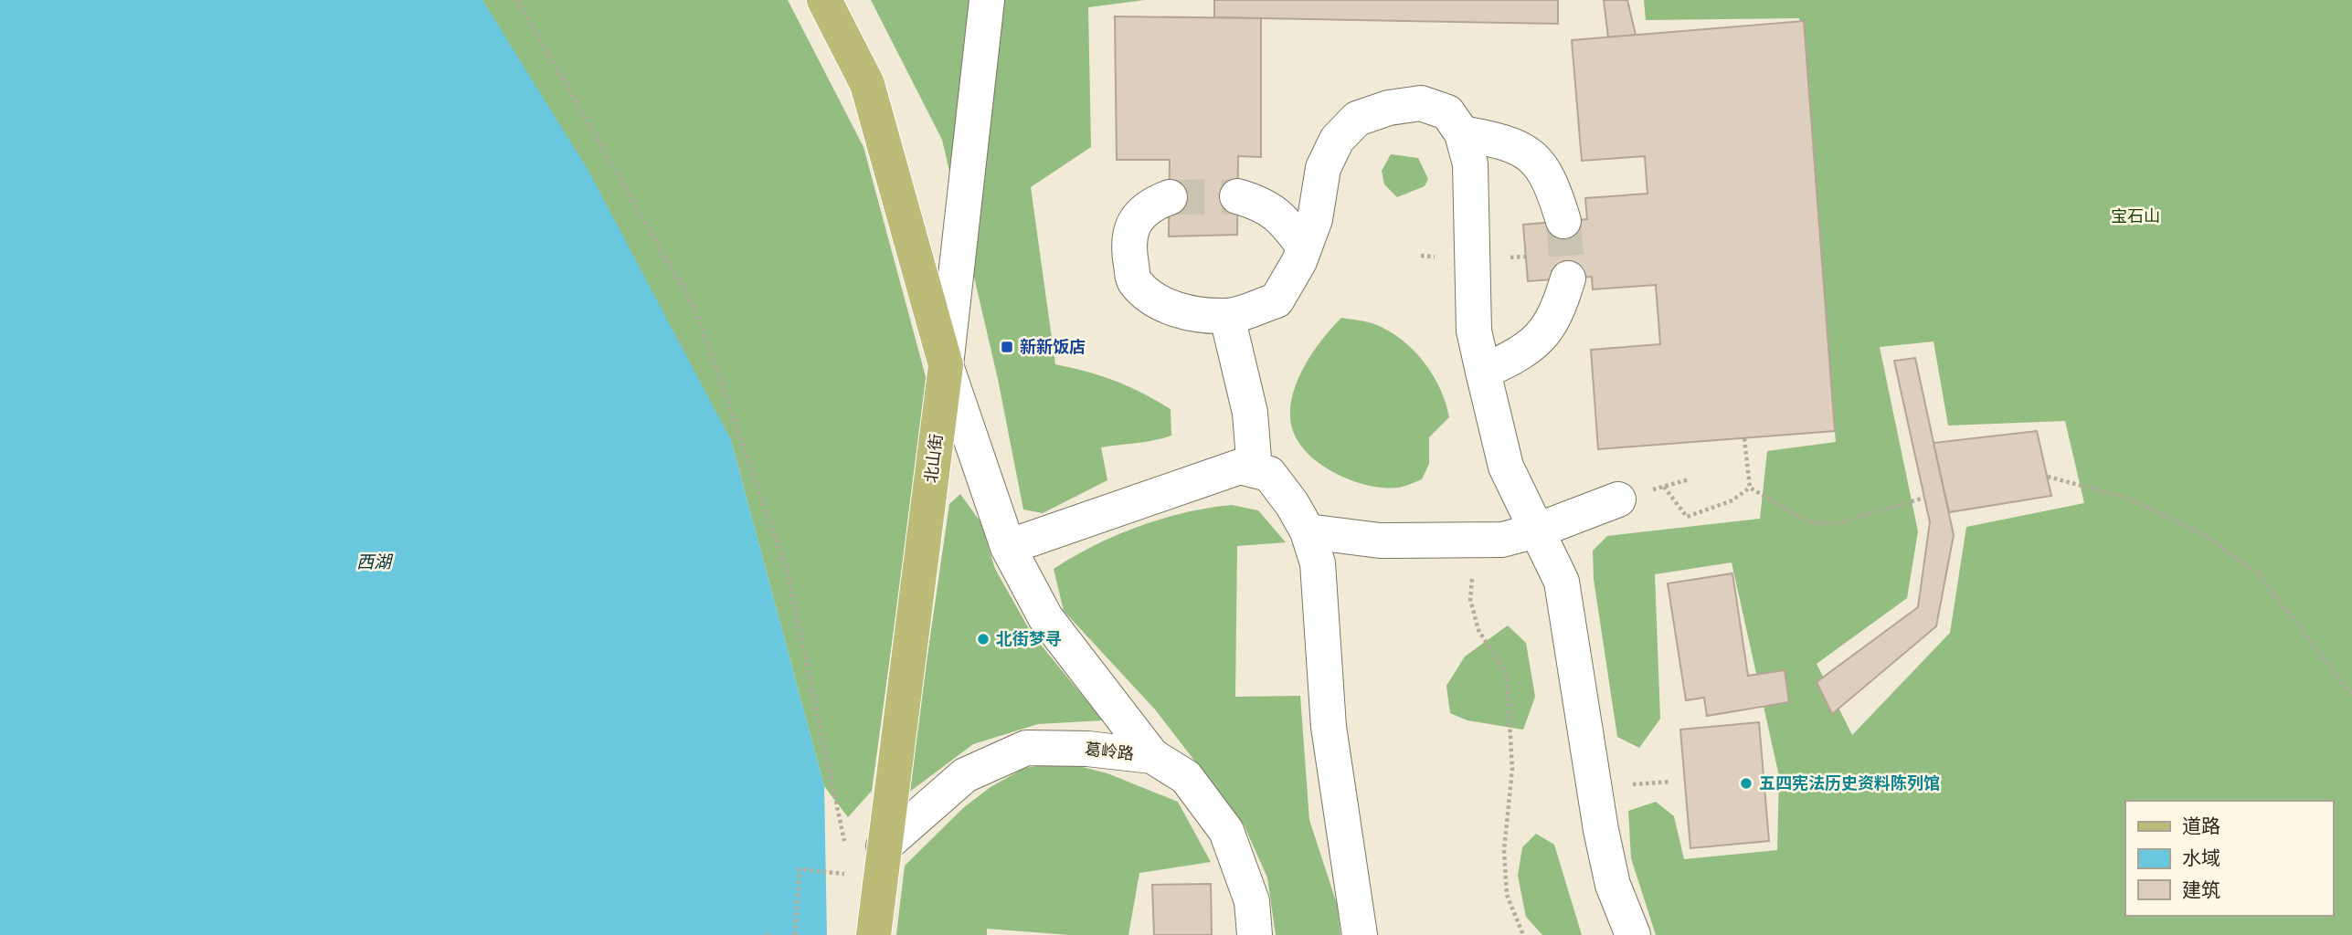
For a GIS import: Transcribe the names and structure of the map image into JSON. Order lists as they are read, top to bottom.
{
  "streets": {
    "main road": ["北山街"],
    "street": ["葛岭路"]
  },
  "crossings": [
    ["北山街", "葛岭路"]
  ],
  "water": ["西湖"],
  "parks": ["宝石山"],
  "places": {
    "transit": ["新新饭店"],
    "other": ["北街梦寻", "五四宪法历史资料陈列馆"]
  },
  "legend": ["道路", "水域", "建筑"]
}
